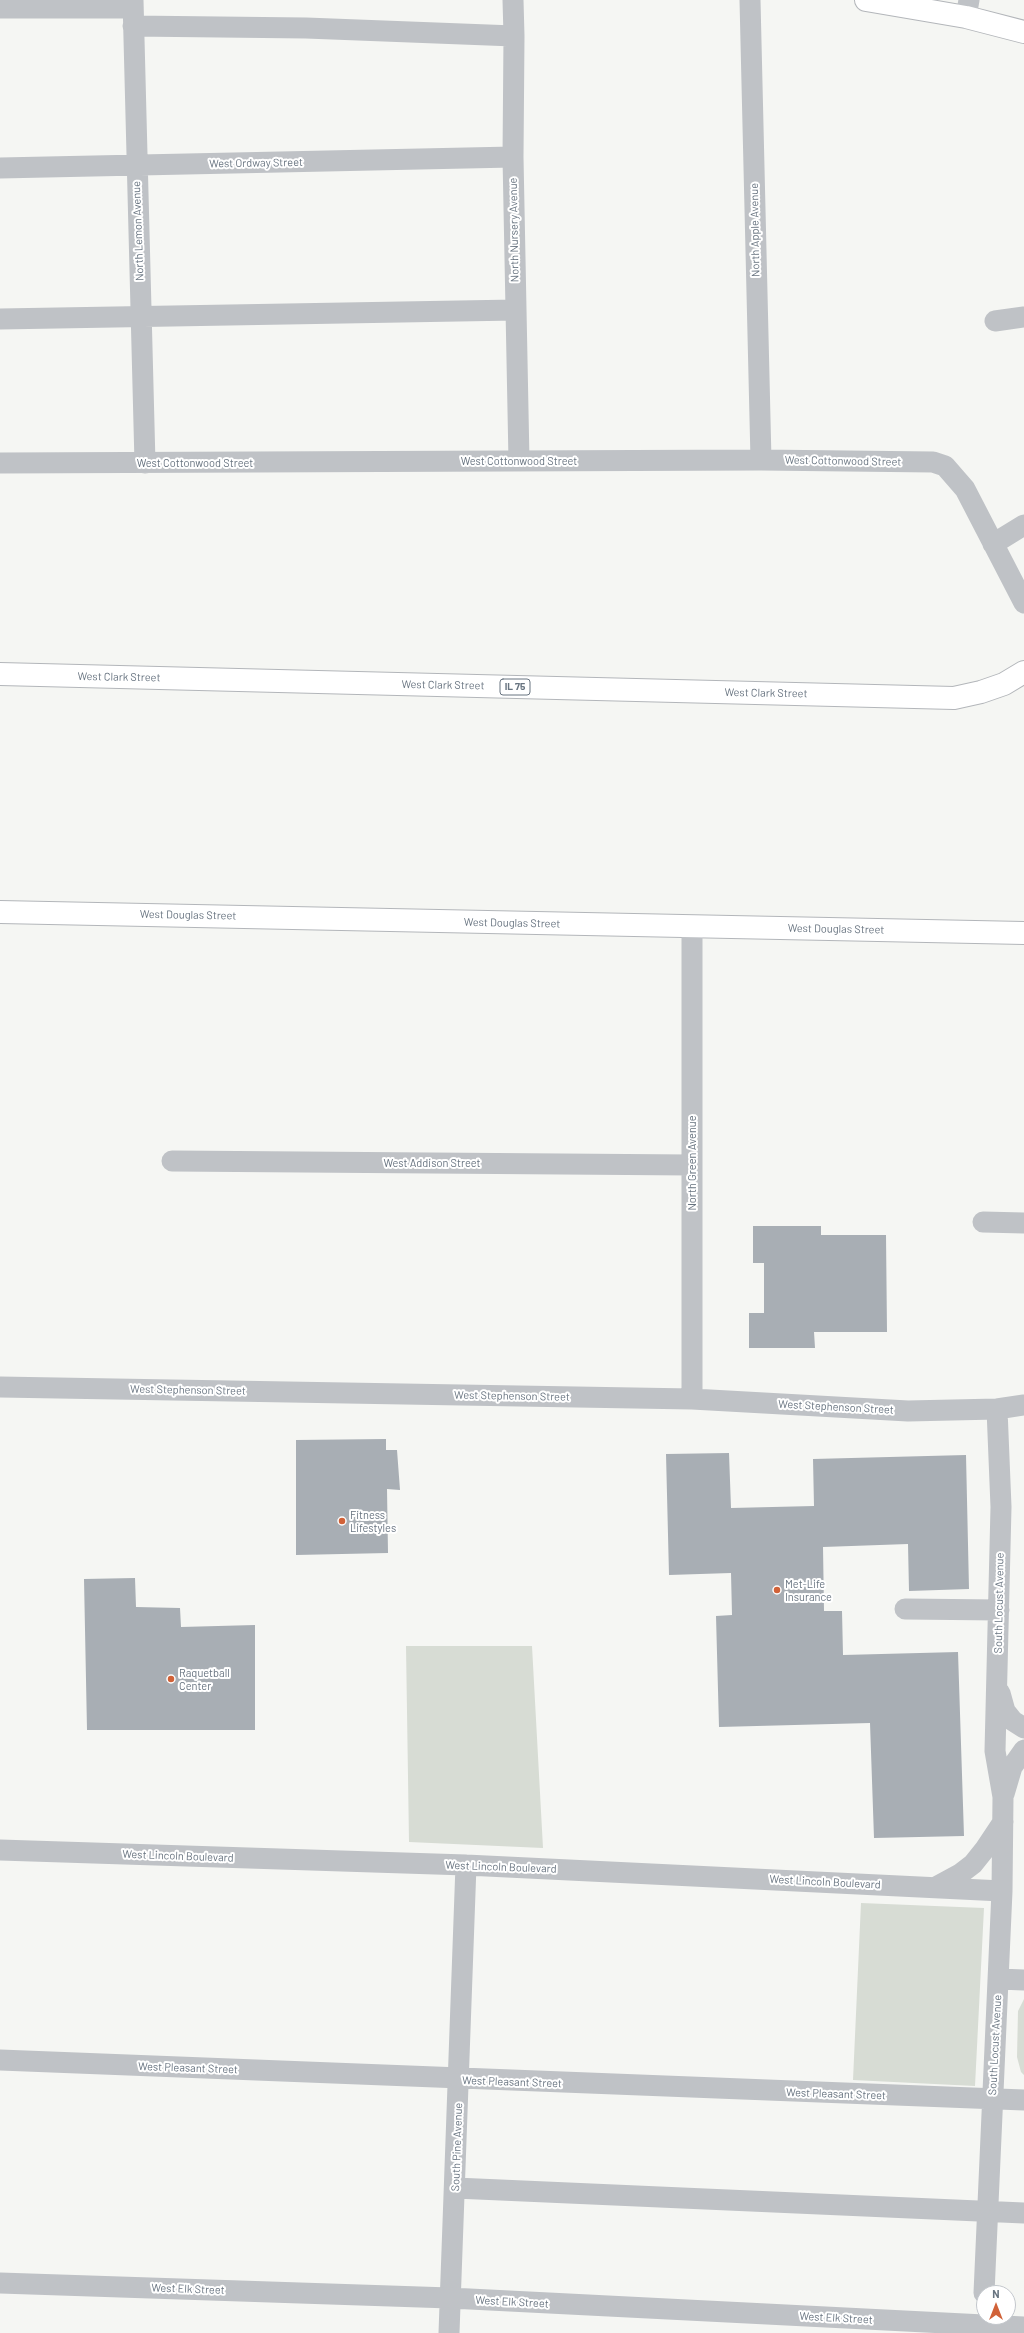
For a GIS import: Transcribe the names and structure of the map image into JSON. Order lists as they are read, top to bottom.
{
  "streets": {
    "main road": ["West Clark Street", "IL 75", "West Douglas Street"],
    "street": [
      "West Ordway Street",
      "North Nursery Avenue",
      "North Apple Avenue",
      "North Lemon Avenue",
      "West Cottonwood Street",
      "West Addison Street",
      "North Green Avenue",
      "West Stephenson Street",
      "South Locust Avenue",
      "West Lincoln Boulevard",
      "West Pleasant Street",
      "South Pine Avenue",
      "West Elk Street"
    ]
  },
  "crossings": [
    ["West Ordway Street", "North Nursery Avenue"],
    ["West Ordway Street", "North Lemon Avenue"],
    ["North Nursery Avenue", "West Cottonwood Street"],
    ["North Apple Avenue", "West Cottonwood Street"],
    ["North Lemon Avenue", "West Cottonwood Street"],
    ["West Douglas Street", "North Green Avenue"],
    ["West Addison Street", "North Green Avenue"],
    ["North Green Avenue", "West Stephenson Street"],
    ["West Stephenson Street", "South Locust Avenue"],
    ["South Locust Avenue", "West Lincoln Boulevard"],
    ["South Locust Avenue", "West Pleasant Street"],
    ["West Lincoln Boulevard", "South Pine Avenue"],
    ["West Pleasant Street", "South Pine Avenue"],
    ["South Pine Avenue", "West Elk Street"]
  ],
  "places": ["Fitness Lifestyles", "Met-Life Insurance", "Raquetball Center"],
  "north": "top"
}
